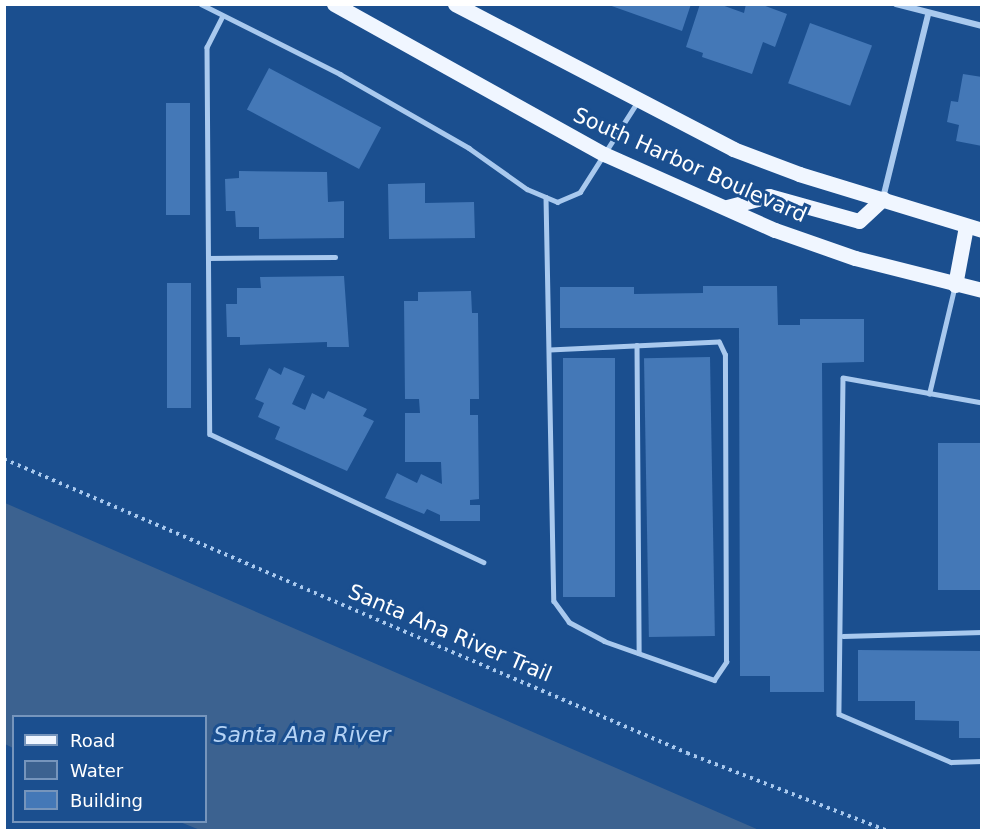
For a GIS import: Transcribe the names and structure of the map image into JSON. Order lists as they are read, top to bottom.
{
  "streets": {
    "main road": ["South Harbor Boulevard"],
    "path": ["Santa Ana River Trail"]
  },
  "water": ["Santa Ana River"],
  "legend": ["Road", "Water", "Building"]
}
